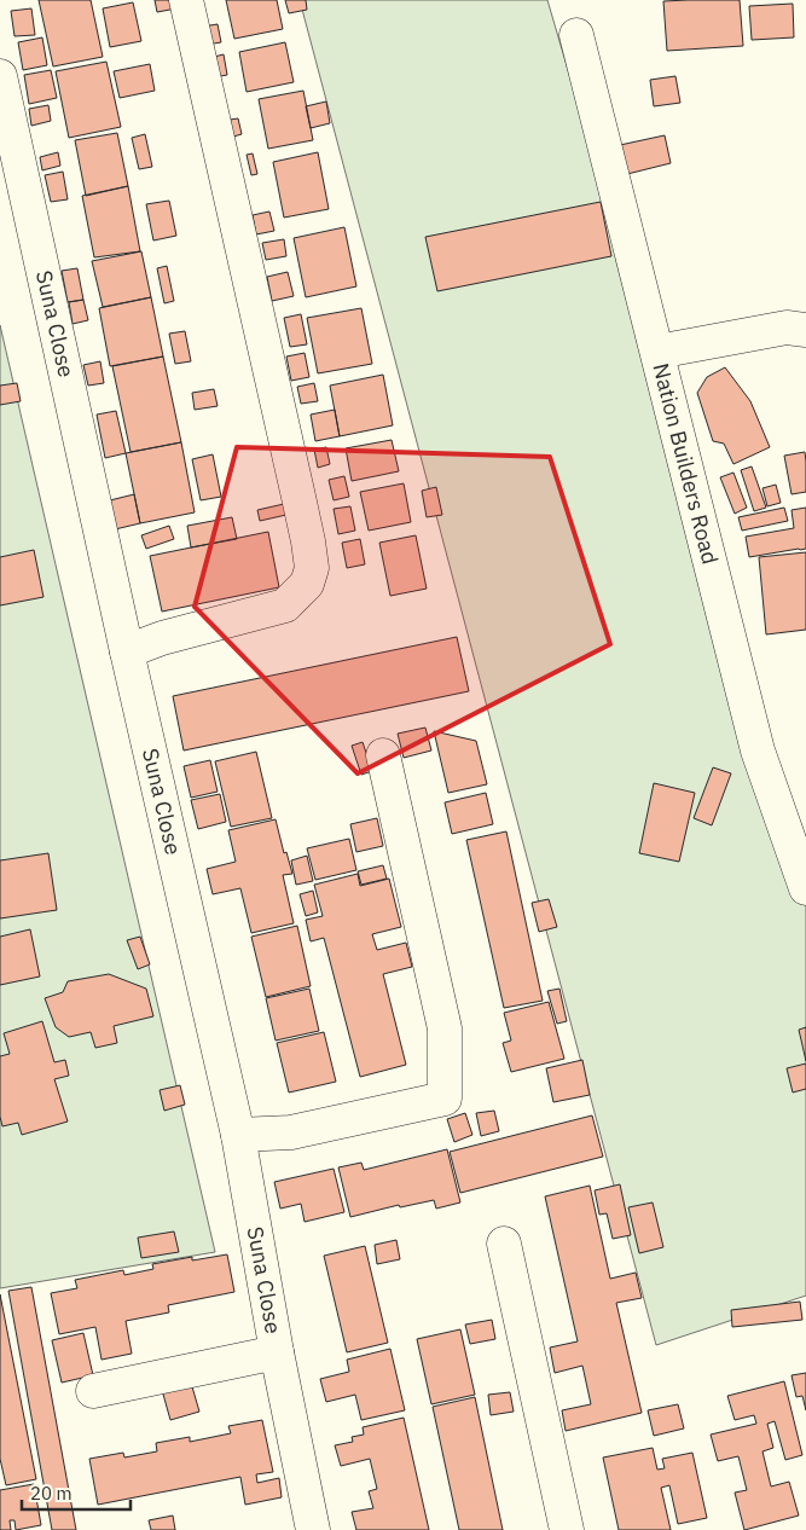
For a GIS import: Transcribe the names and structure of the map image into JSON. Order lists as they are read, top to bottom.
{
  "streets": {
    "street": ["Suna Close", "Nation Builders Road"]
  },
  "scale_bar": "20 m"
}
